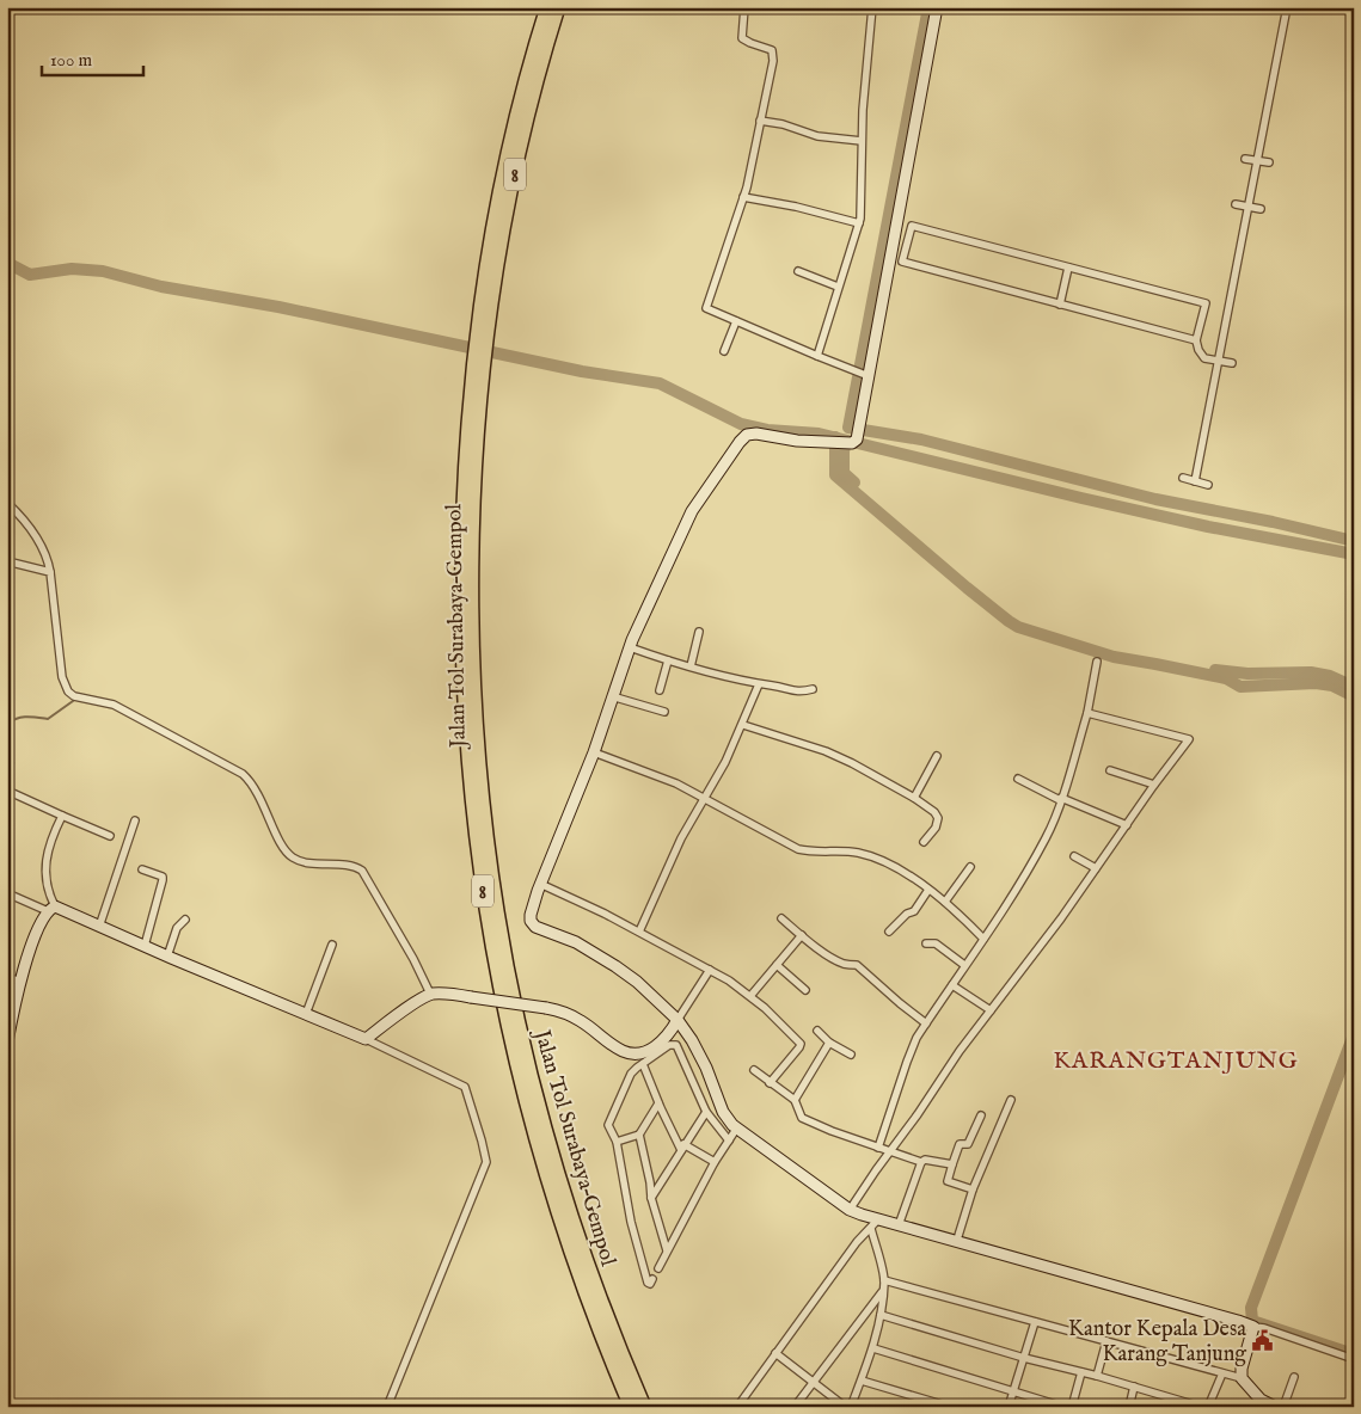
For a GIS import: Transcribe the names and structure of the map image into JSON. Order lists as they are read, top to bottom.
{
  "streets": {
    "highway": ["8", "Jalan Tol Surabaya–Gempol"]
  },
  "districts": ["KARANGTANJUNG"],
  "places": {
    "public building": ["Kantor Kepala Desa Karang Tanjung"]
  },
  "scale_bar": "100 m"
}
